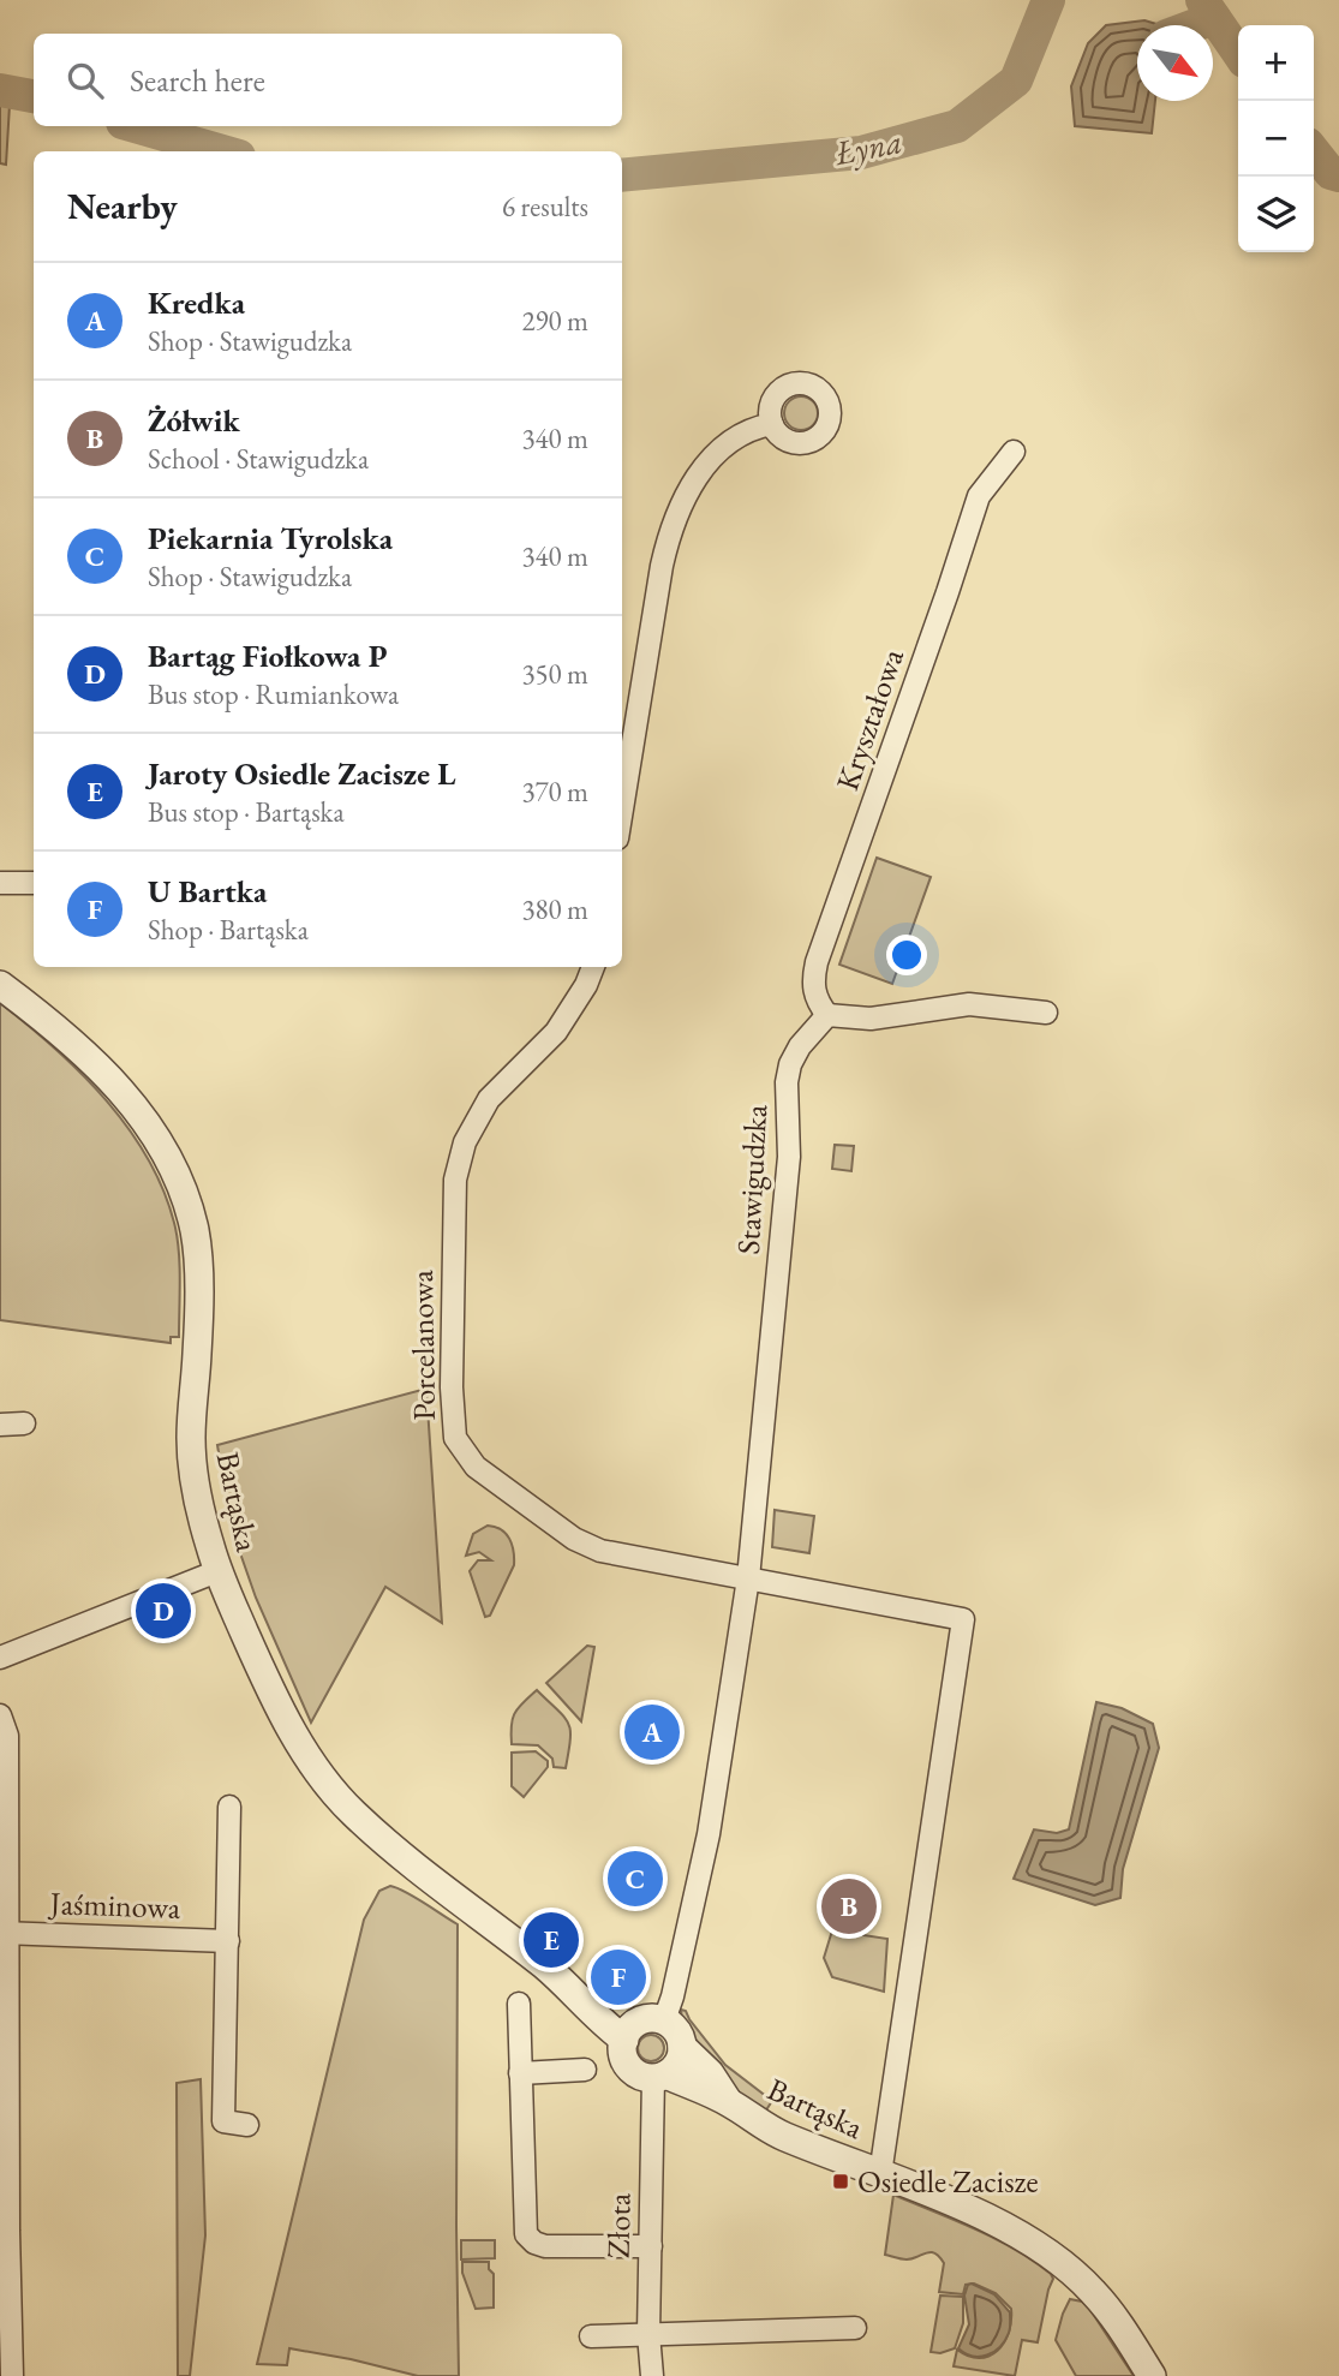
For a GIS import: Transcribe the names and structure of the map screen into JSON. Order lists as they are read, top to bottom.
{
  "streets": {
    "street": [
      "Kryształowa",
      "Stawigudzka",
      "Porcelanowa",
      "Bartąska",
      "Jaśminowa",
      "Złota"
    ]
  },
  "crossings": [
    ["Kryształowa", "Stawigudzka"],
    ["Stawigudzka", "Porcelanowa"],
    ["Stawigudzka", "Bartąska"],
    ["Stawigudzka", "Złota"],
    ["Bartąska", "Złota"]
  ],
  "water": ["Łyna"],
  "places": {
    "transit": ["Osiedle Zacisze"]
  },
  "north": "bottom right",
  "page": {
    "map_buttons": ["+", "−"],
    "search": "Search here",
    "heading": ["Nearby", "6 results"],
    "list": [
      {
        "mark": "A",
        "name": "Kredka",
        "note": "Shop · Stawigudzka",
        "value": "290 m"
      },
      {
        "mark": "B",
        "name": "Żółwik",
        "note": "School · Stawigudzka",
        "value": "340 m"
      },
      {
        "mark": "C",
        "name": "Piekarnia Tyrolska",
        "note": "Shop · Stawigudzka",
        "value": "340 m"
      },
      {
        "mark": "D",
        "name": "Bartąg Fiołkowa P",
        "note": "Bus stop · Rumiankowa",
        "value": "350 m"
      },
      {
        "mark": "E",
        "name": "Jaroty Osiedle Zacisze L",
        "note": "Bus stop · Bartąska",
        "value": "370 m"
      },
      {
        "mark": "F",
        "name": "U Bartka",
        "note": "Shop · Bartąska",
        "value": "380 m"
      }
    ],
    "pins": [
      "D",
      "A",
      "C",
      "B",
      "E",
      "F"
    ]
  }
}
